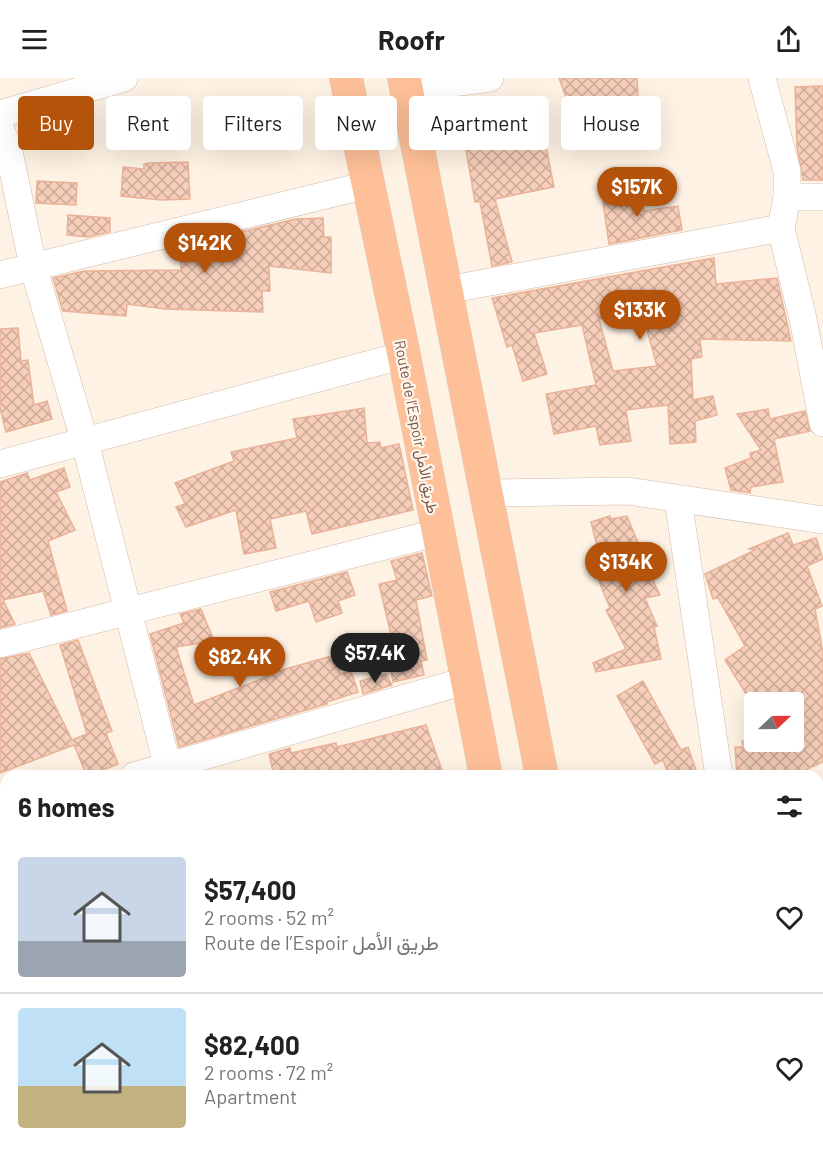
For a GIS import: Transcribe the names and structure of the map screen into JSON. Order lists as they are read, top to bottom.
{
  "streets": {
    "highway": ["Route de l’Espoir طريق الأمل"]
  },
  "north": "right",
  "page": {
    "header": "Roofr",
    "chip": [
      "Buy",
      "Rent",
      "Filters",
      "New",
      "Apartment",
      "House"
    ],
    "price": [
      "$157K",
      "$142K",
      "$133K",
      "$134K",
      "$57.4K",
      "$82.4K"
    ],
    "heading": "6 homes",
    "list": [
      {
        "name": "$57,400",
        "note": "2 rooms · 52 m² · Route de l’Espoir طريق الأمل"
      },
      {
        "name": "$82,400",
        "note": "2 rooms · 72 m² · Apartment"
      }
    ]
  }
}
